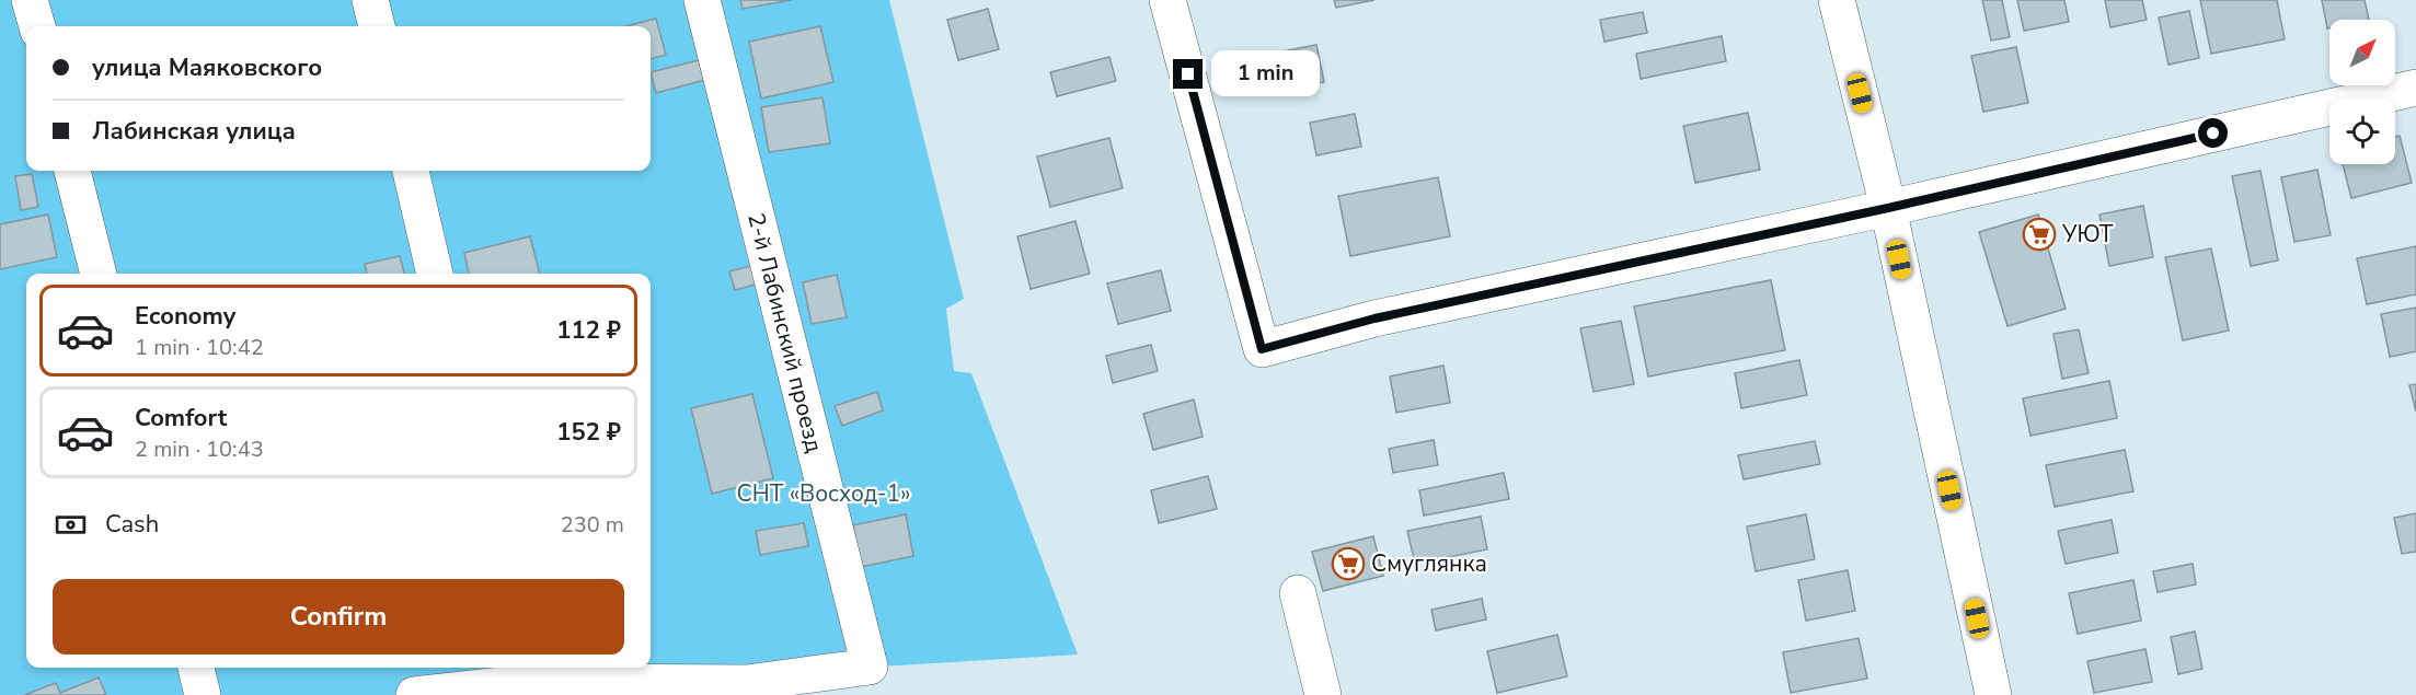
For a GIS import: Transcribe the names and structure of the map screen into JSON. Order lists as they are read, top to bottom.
{
  "streets": {
    "street": ["2-й Лабинский проезд"]
  },
  "parks": ["СНТ «Восход-1»"],
  "places": {
    "supermarket": ["УЮТ", "Смуглянка"]
  },
  "north": "top right",
  "page": {
    "banner": ["улица Маяковского", "Лабинская улица"],
    "bubble": "1 min",
    "list": [
      {
        "name": "Economy",
        "note": "1 min · 10:42",
        "value": "112 ₽"
      },
      {
        "name": "Comfort",
        "note": "2 min · 10:43",
        "value": "152 ₽"
      }
    ],
    "pay": ["Cash", "230 m"],
    "buttons": "Confirm"
  }
}
